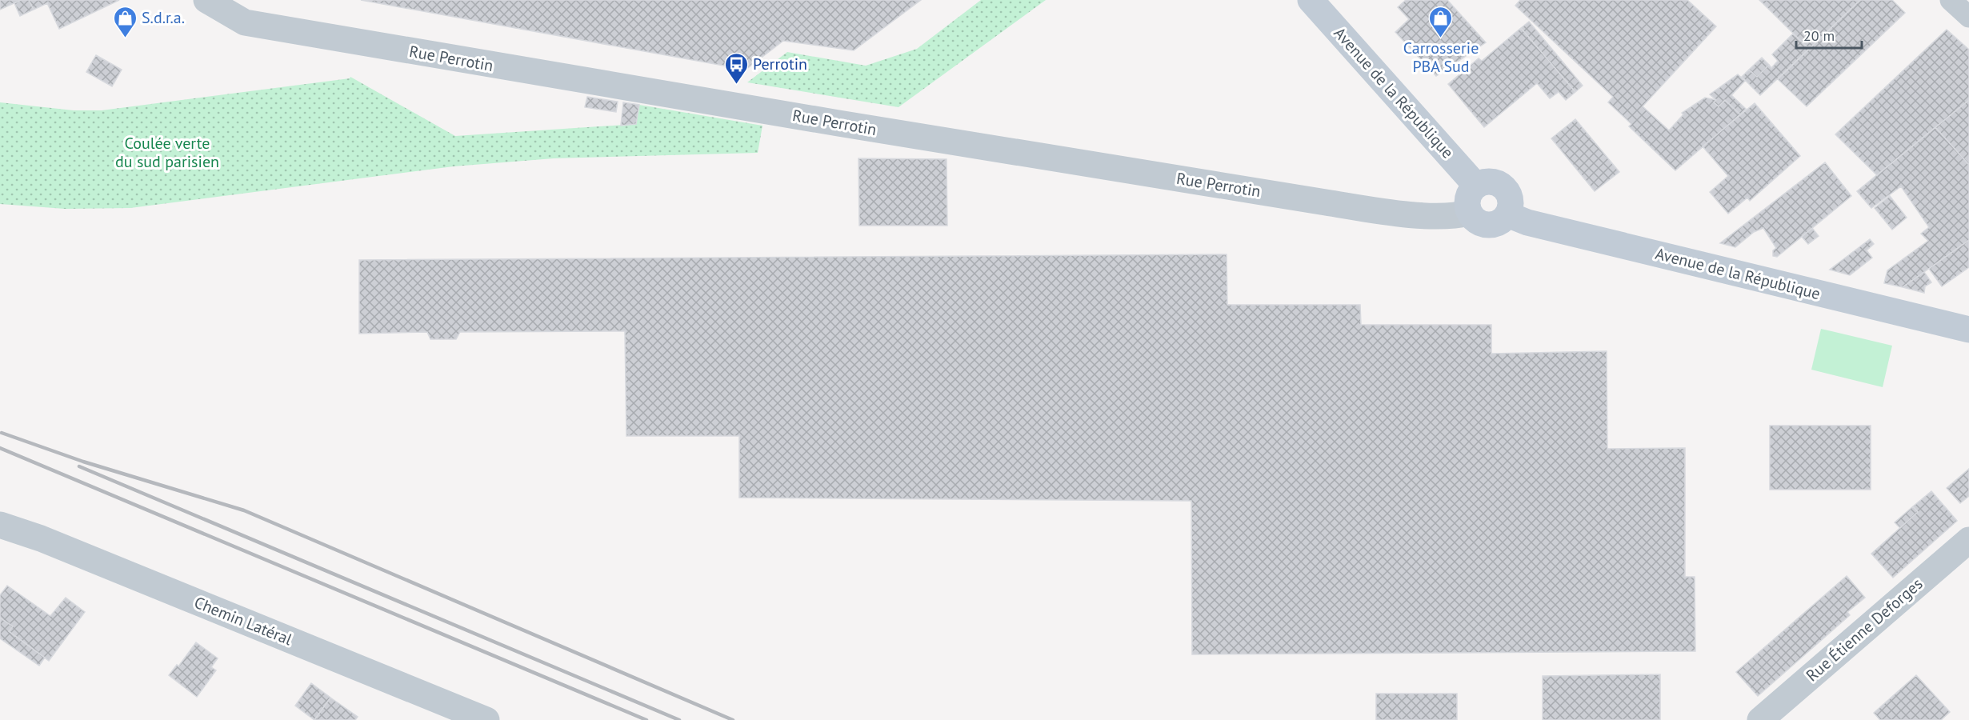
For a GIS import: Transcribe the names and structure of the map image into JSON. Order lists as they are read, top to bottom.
{
  "streets": {
    "main road": ["Avenue de la République"],
    "street": ["Rue Perrotin", "Chemin Latéral", "Rue Étienne Deforges"]
  },
  "crossings": [
    ["Rue Perrotin", "Avenue de la République"]
  ],
  "parks": ["Coulée verte du sud parisien"],
  "places": {
    "shop": ["S.d.r.a.", "Carrosserie PBA Sud"],
    "bus stop": ["Perrotin"]
  },
  "scale_bar": "20 m"
}
